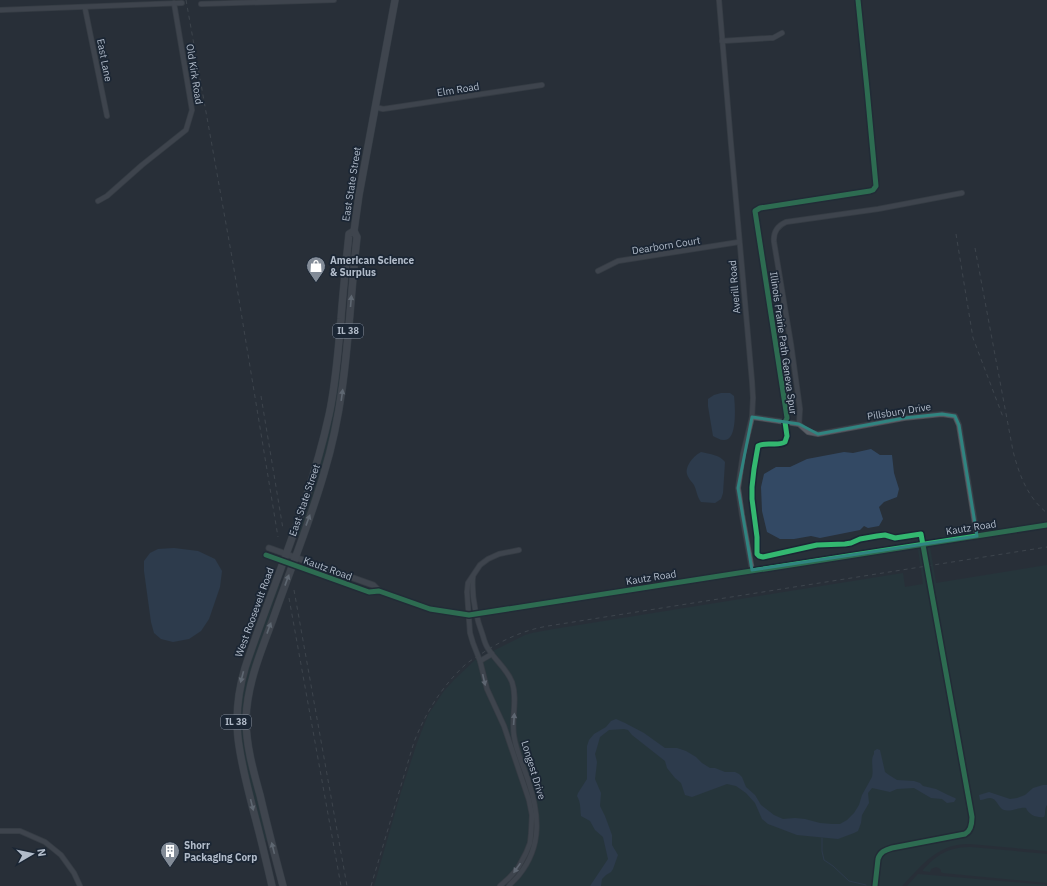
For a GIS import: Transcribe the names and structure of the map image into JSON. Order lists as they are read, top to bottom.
{
  "streets": {
    "main road": ["East State Street", "IL 38", "West Roosevelt Road"],
    "street": [
      "East Lane",
      "Old Kirk Road",
      "Elm Road",
      "Dearborn Court",
      "Averill Road",
      "Pillsbury Drive",
      "Kautz Road",
      "Longest Drive"
    ],
    "cycle path": ["Illinois Prairie Path Geneva Spur"]
  },
  "crossings": [
    ["Elm Road", "East State Street"],
    ["East State Street", "Kautz Road"],
    ["East State Street", "West Roosevelt Road"],
    ["Dearborn Court", "Averill Road"],
    ["Averill Road", "Pillsbury Drive"],
    ["Averill Road", "Kautz Road"],
    ["Pillsbury Drive", "Kautz Road"],
    ["Kautz Road", "West Roosevelt Road"],
    ["Kautz Road", "Longest Drive"]
  ],
  "one_way": ["East State Street"],
  "places": {
    "shop": ["American Science & Surplus"],
    "building": ["Shorr Packaging Corp"]
  },
  "north": "right"
}
